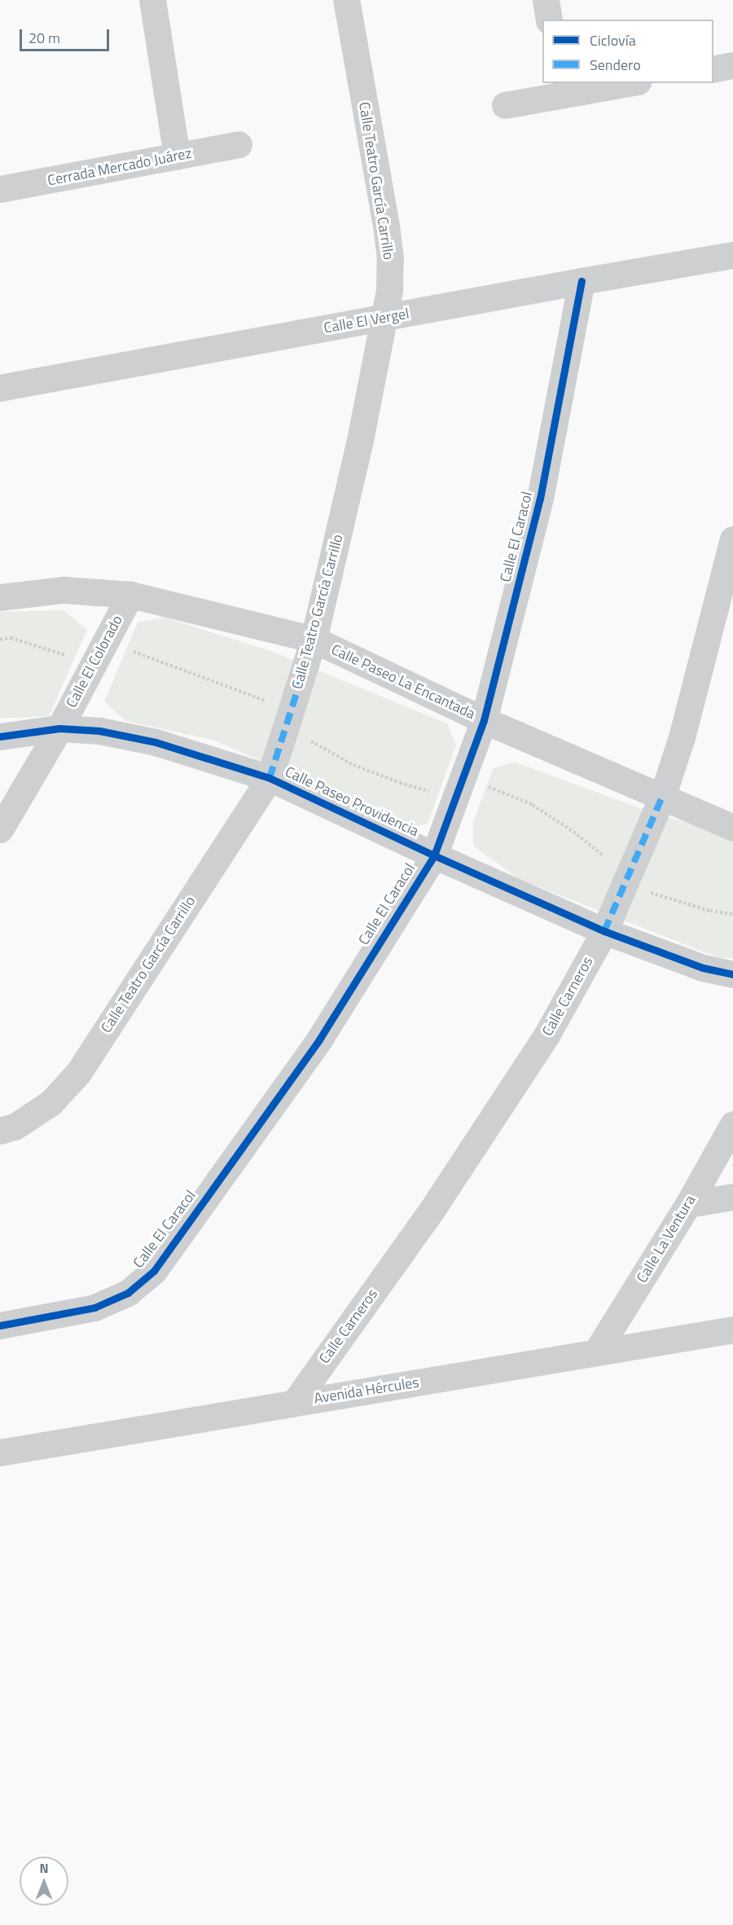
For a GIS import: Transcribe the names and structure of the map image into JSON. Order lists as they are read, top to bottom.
{
  "streets": {
    "street": [
      "Cerrada Mercado Juárez",
      "Calle Teatro García Carrillo",
      "Calle El Vergel",
      "Calle El Caracol",
      "Calle El Colorado",
      "Calle Paseo La Encantada",
      "Calle Paseo Providencia",
      "Calle Carneros",
      "Calle La Ventura",
      "Avenida Hércules"
    ]
  },
  "crossings": [
    ["Calle Teatro García Carrillo", "Calle El Vergel"],
    ["Calle Teatro García Carrillo", "Calle Paseo La Encantada"],
    ["Calle Teatro García Carrillo", "Calle Paseo Providencia"],
    ["Calle El Vergel", "Calle El Caracol"],
    ["Calle El Caracol", "Calle Paseo La Encantada"],
    ["Calle El Caracol", "Calle Paseo Providencia"],
    ["Calle El Colorado", "Calle Paseo La Encantada"],
    ["Calle El Colorado", "Calle Paseo Providencia"],
    ["Calle Paseo La Encantada", "Calle Carneros"],
    ["Calle Paseo Providencia", "Calle Carneros"],
    ["Calle Carneros", "Avenida Hércules"],
    ["Calle La Ventura", "Avenida Hércules"]
  ],
  "legend": ["Ciclovía", "Sendero"],
  "scale_bar": "20 m",
  "north": "top"
}
